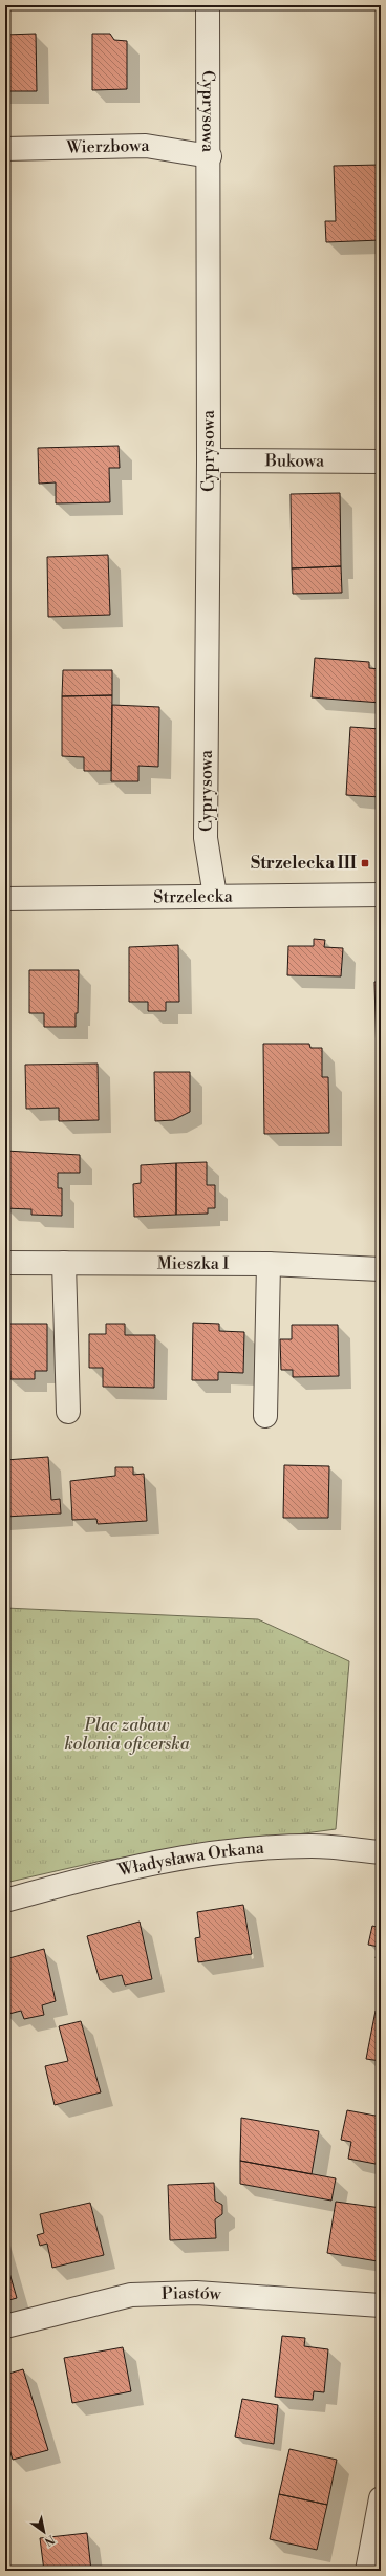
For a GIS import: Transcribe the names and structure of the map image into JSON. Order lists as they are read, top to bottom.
{
  "streets": {
    "street": [
      "Cyprysowa",
      "Wierzbowa",
      "Bukowa",
      "Strzelecka",
      "Mieszka I",
      "Władysława Orkana",
      "Piastów"
    ]
  },
  "crossings": [
    ["Cyprysowa", "Wierzbowa"],
    ["Cyprysowa", "Bukowa"],
    ["Cyprysowa", "Strzelecka"]
  ],
  "parks": ["Plac zabaw kolonia oficerska"],
  "places": {
    "transit": ["Strzelecka III"]
  },
  "north": "bottom right"
}
